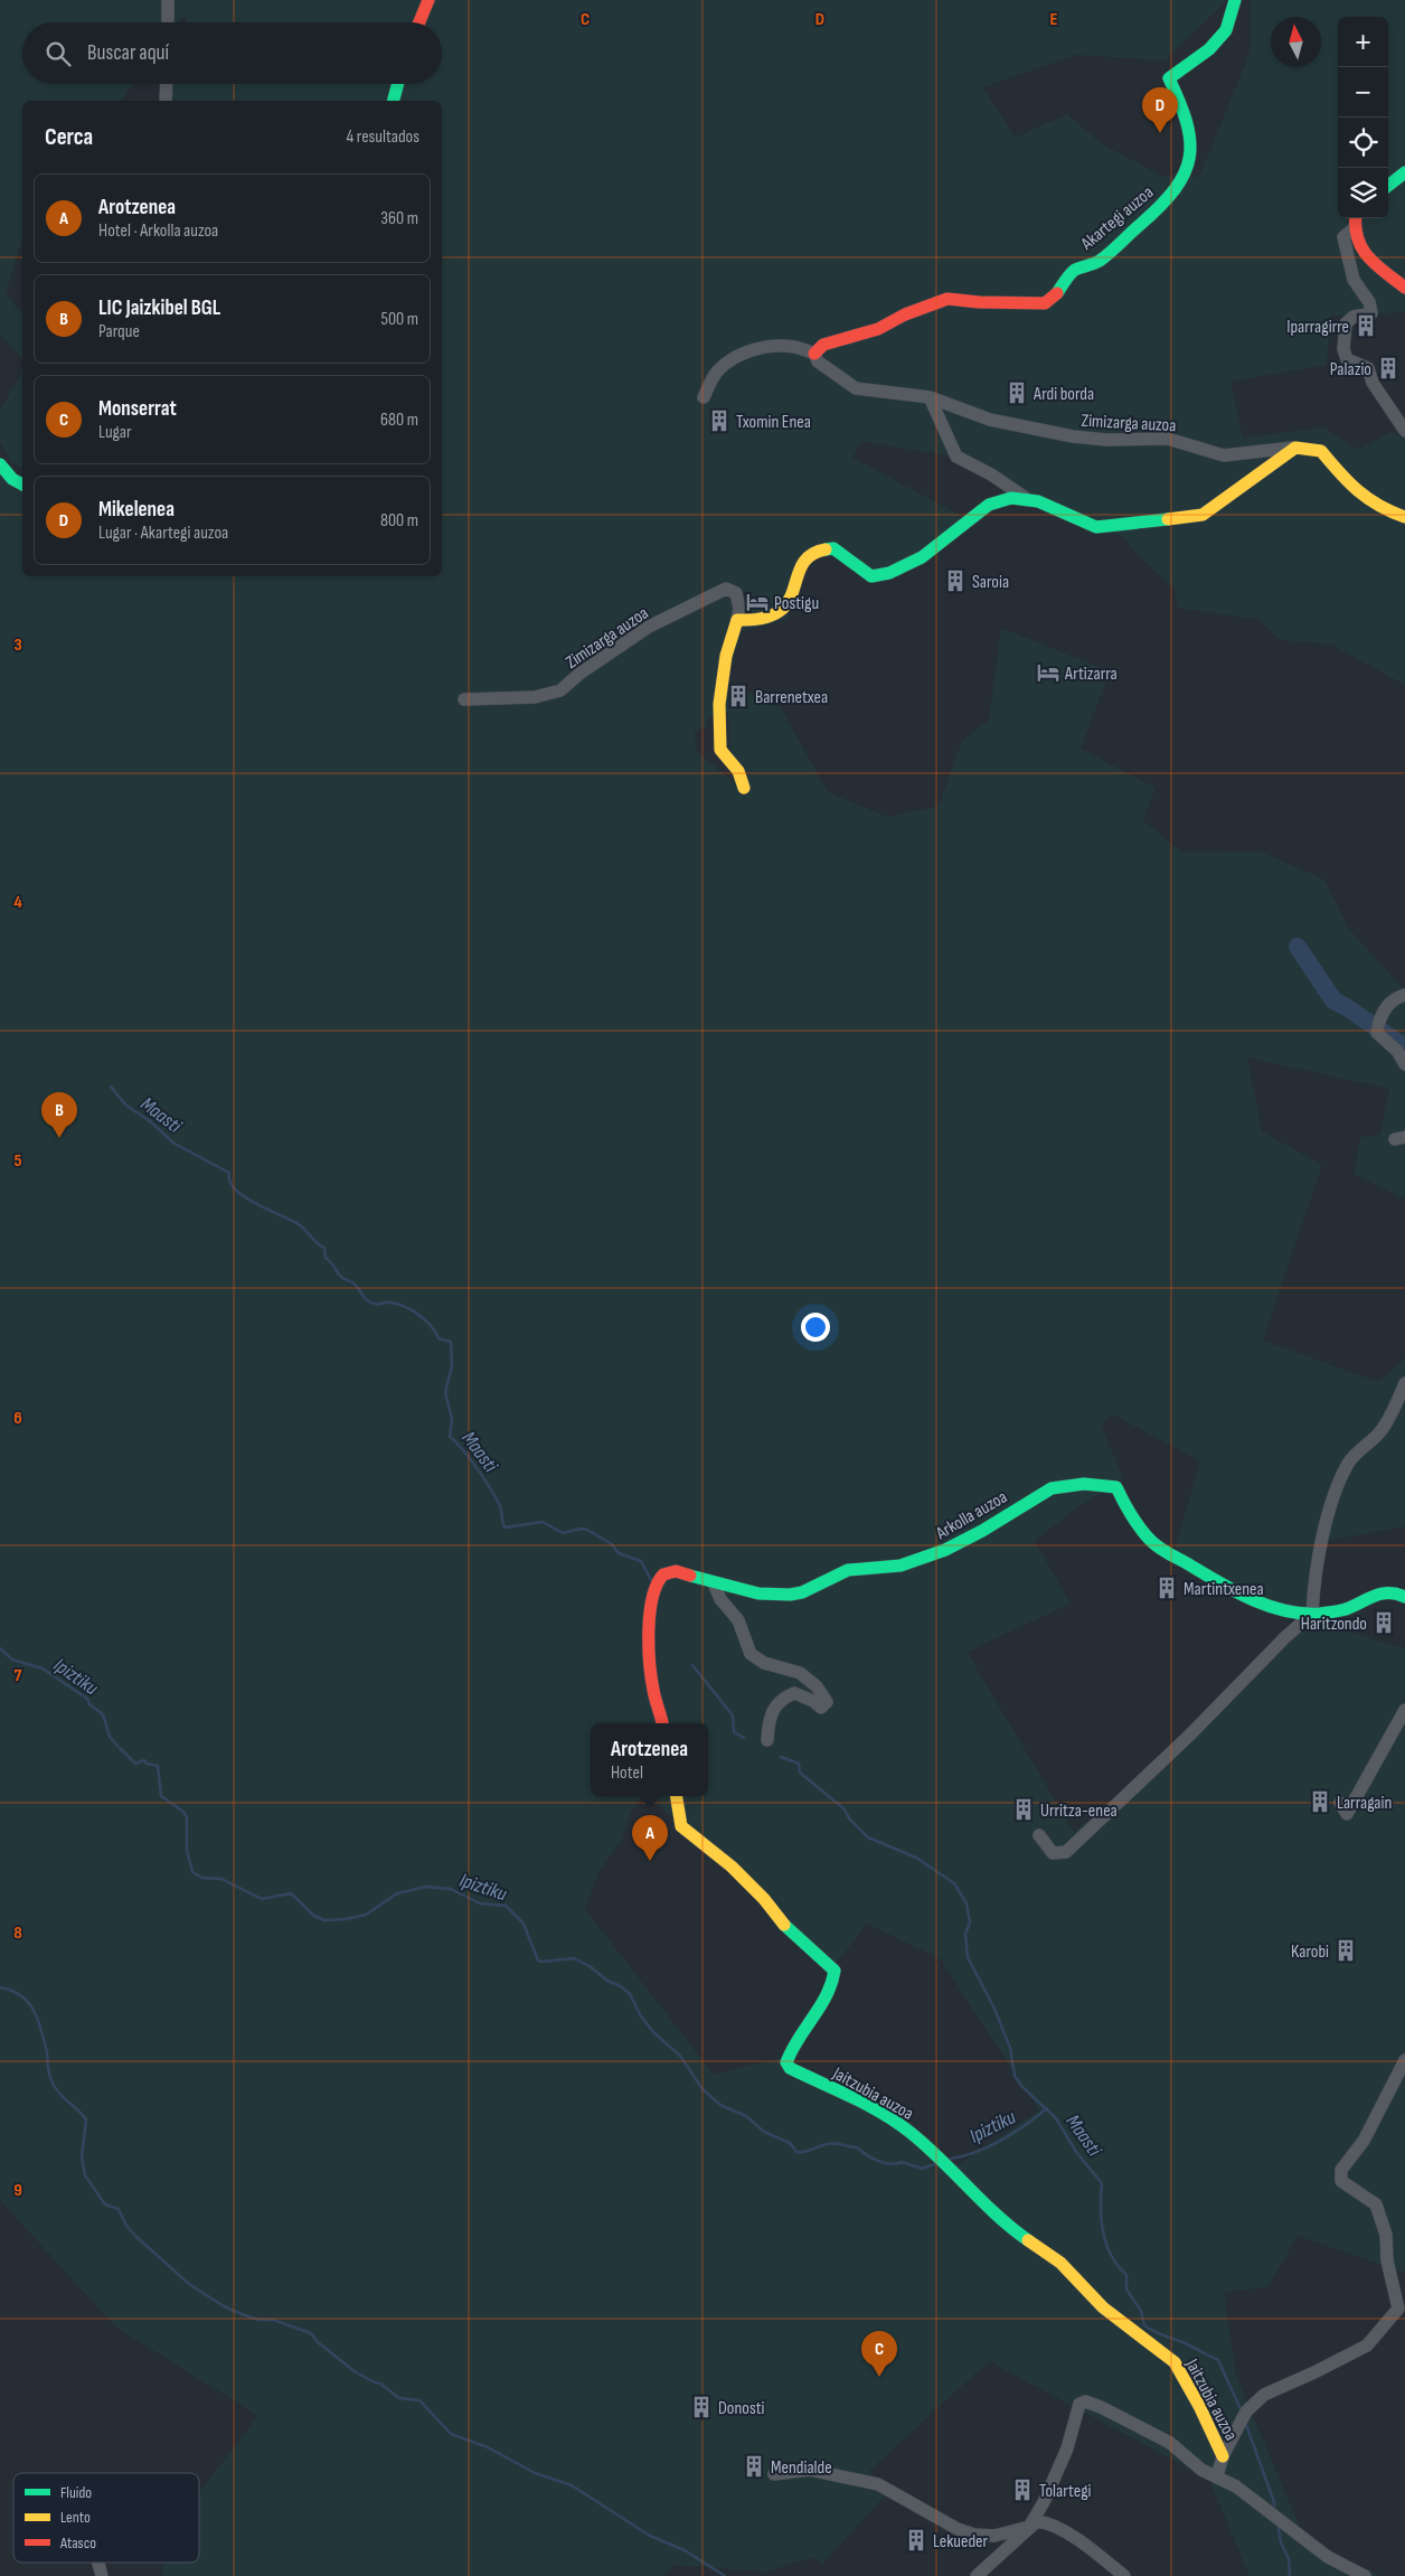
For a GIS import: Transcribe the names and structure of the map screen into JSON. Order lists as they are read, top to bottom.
{
  "streets": {
    "street": [
      "Akartegi auzoa",
      "Zimizarga auzoa",
      "Arkolla auzoa",
      "Jaitzubia auzoa"
    ]
  },
  "crossings": [
    ["Akartegi auzoa", "Zimizarga auzoa"]
  ],
  "water": ["Maasti", "Ipiztiku"],
  "places": {
    "building": [
      "Iparragirre",
      "Palazio",
      "Ardi borda",
      "Txomin Enea",
      "Saroia",
      "Barrenetxea",
      "Martintxenea",
      "Haritzondo",
      "Larragain",
      "Urritza-enea",
      "Karobi",
      "Donosti",
      "Mendialde",
      "Tolartegi",
      "Lekueder"
    ],
    "hotel": ["Postigu", "Artizarra"]
  },
  "legend": ["Fluido", "Lento", "Atasco"],
  "north": "top",
  "page": {
    "map_buttons": ["+", "−"],
    "search": "Buscar aquí",
    "pins": [
      "D",
      "B",
      "A",
      "C"
    ],
    "heading": ["Cerca", "4 resultados"],
    "list": [
      {
        "mark": "A",
        "name": "Arotzenea",
        "note": "Hotel · Arkolla auzoa",
        "value": "360 m"
      },
      {
        "mark": "B",
        "name": "LIC Jaizkibel BGL",
        "note": "Parque",
        "value": "500 m"
      },
      {
        "mark": "C",
        "name": "Monserrat",
        "note": "Lugar",
        "value": "680 m"
      },
      {
        "mark": "D",
        "name": "Mikelenea",
        "note": "Lugar · Akartegi auzoa",
        "value": "800 m"
      }
    ],
    "popup": ["Arotzenea", "Hotel"]
  },
  "grid": {
    "columns": ["C", "D", "E"],
    "rows": [
      "3",
      "4",
      "5",
      "6",
      "7",
      "8",
      "9"
    ]
  }
}
